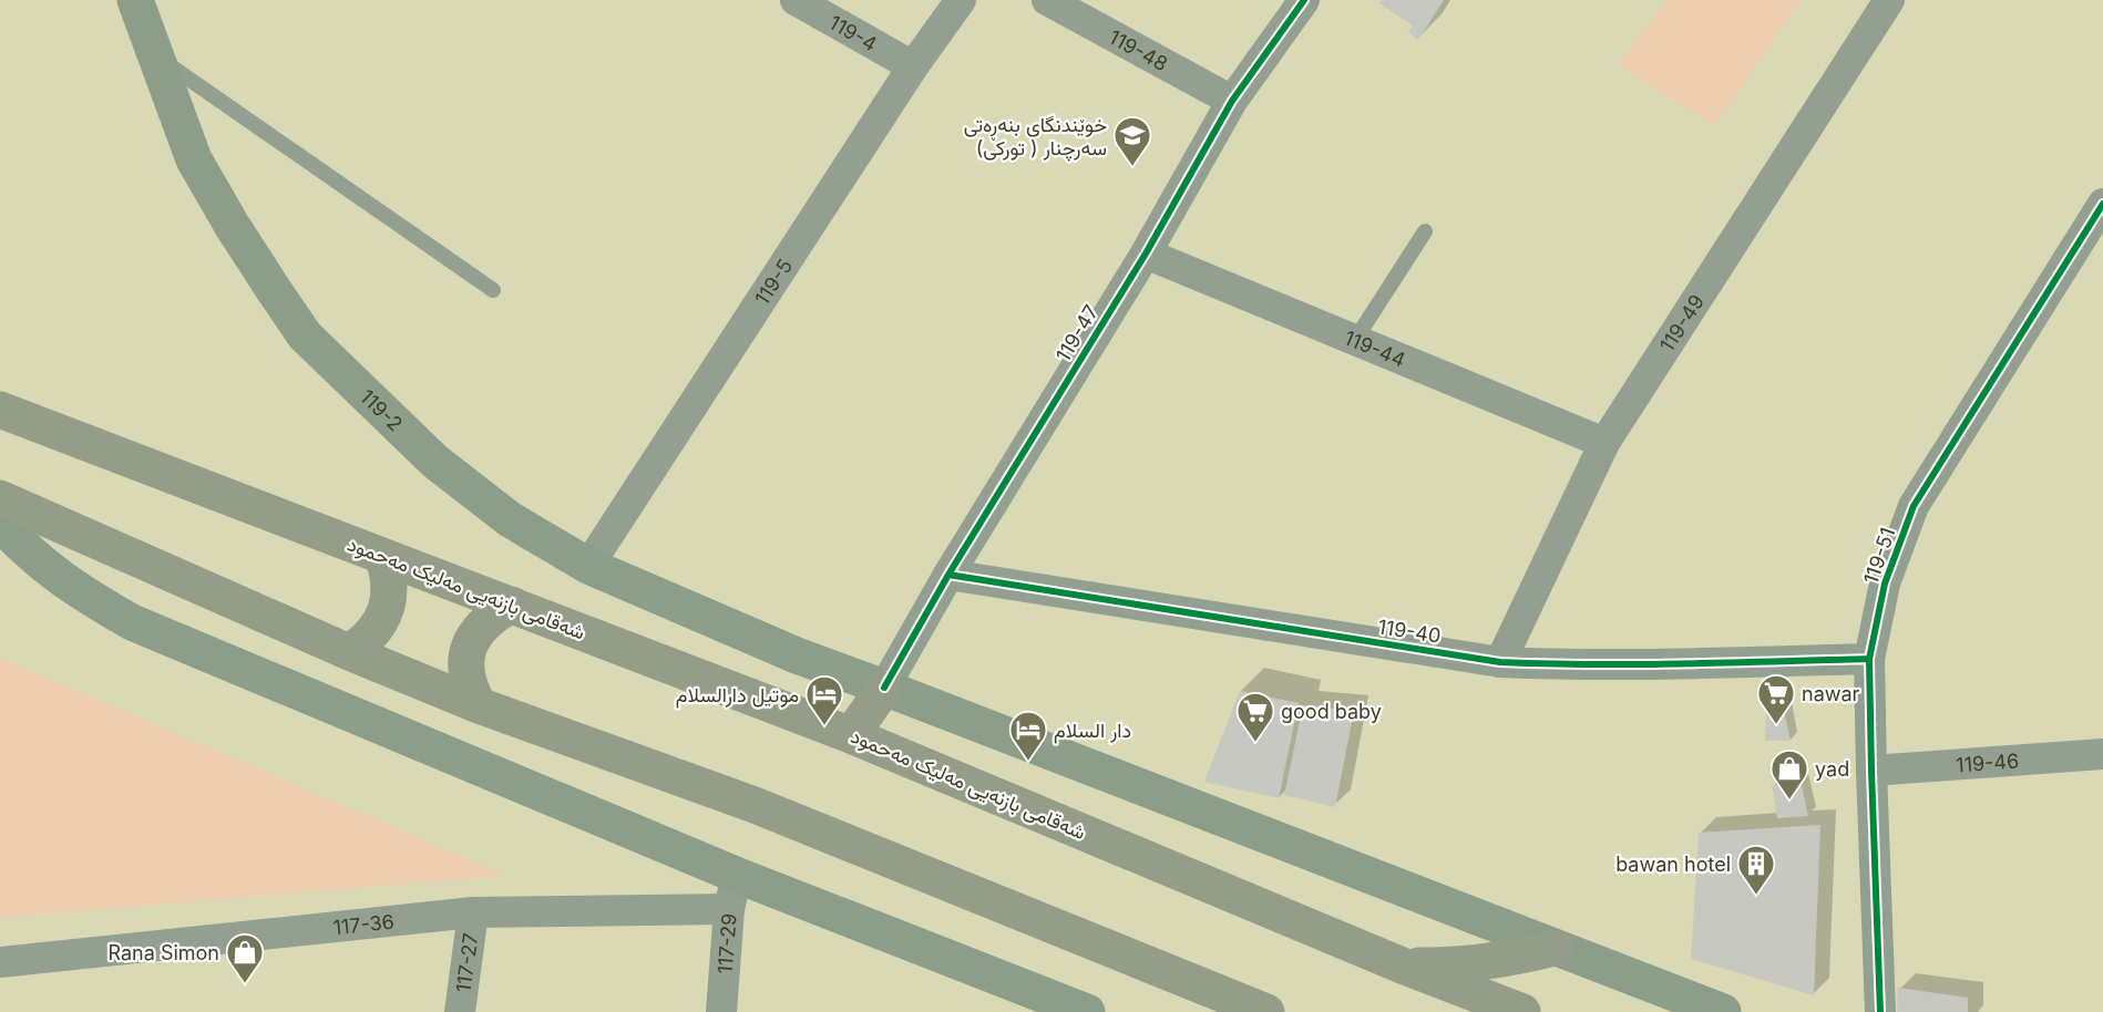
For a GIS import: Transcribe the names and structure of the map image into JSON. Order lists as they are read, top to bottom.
{
  "streets": {
    "highway": ["شەقامی بازنەیی مەلیک مەحمود"],
    "main road": ["119-2"],
    "street": [
      "119-4",
      "119-48",
      "119-5",
      "119-49",
      "119-47",
      "119-44",
      "119-51",
      "119-40",
      "119-46",
      "117-36",
      "117-29",
      "117-27"
    ]
  },
  "crossings": [
    ["119-4", "119-5"],
    ["119-48", "119-47"],
    ["119-5", "119-2"],
    ["119-49", "119-44"],
    ["119-49", "119-40"],
    ["119-47", "119-44"],
    ["119-47", "119-2"],
    ["119-47", "119-40"],
    ["119-51", "119-40"],
    ["119-51", "119-46"],
    ["117-36", "117-29"],
    ["117-36", "117-27"]
  ],
  "places": {
    "school or university": ["خوێندنگای بنەڕەتی سەرچنار ( تورکی)"],
    "supermarket": ["nawar", "good baby"],
    "hotel": ["موتيل دارالسلام", "دار السلام"],
    "shop": ["yad", "Rana Simon"],
    "building": ["bawan hotel"]
  }
}
